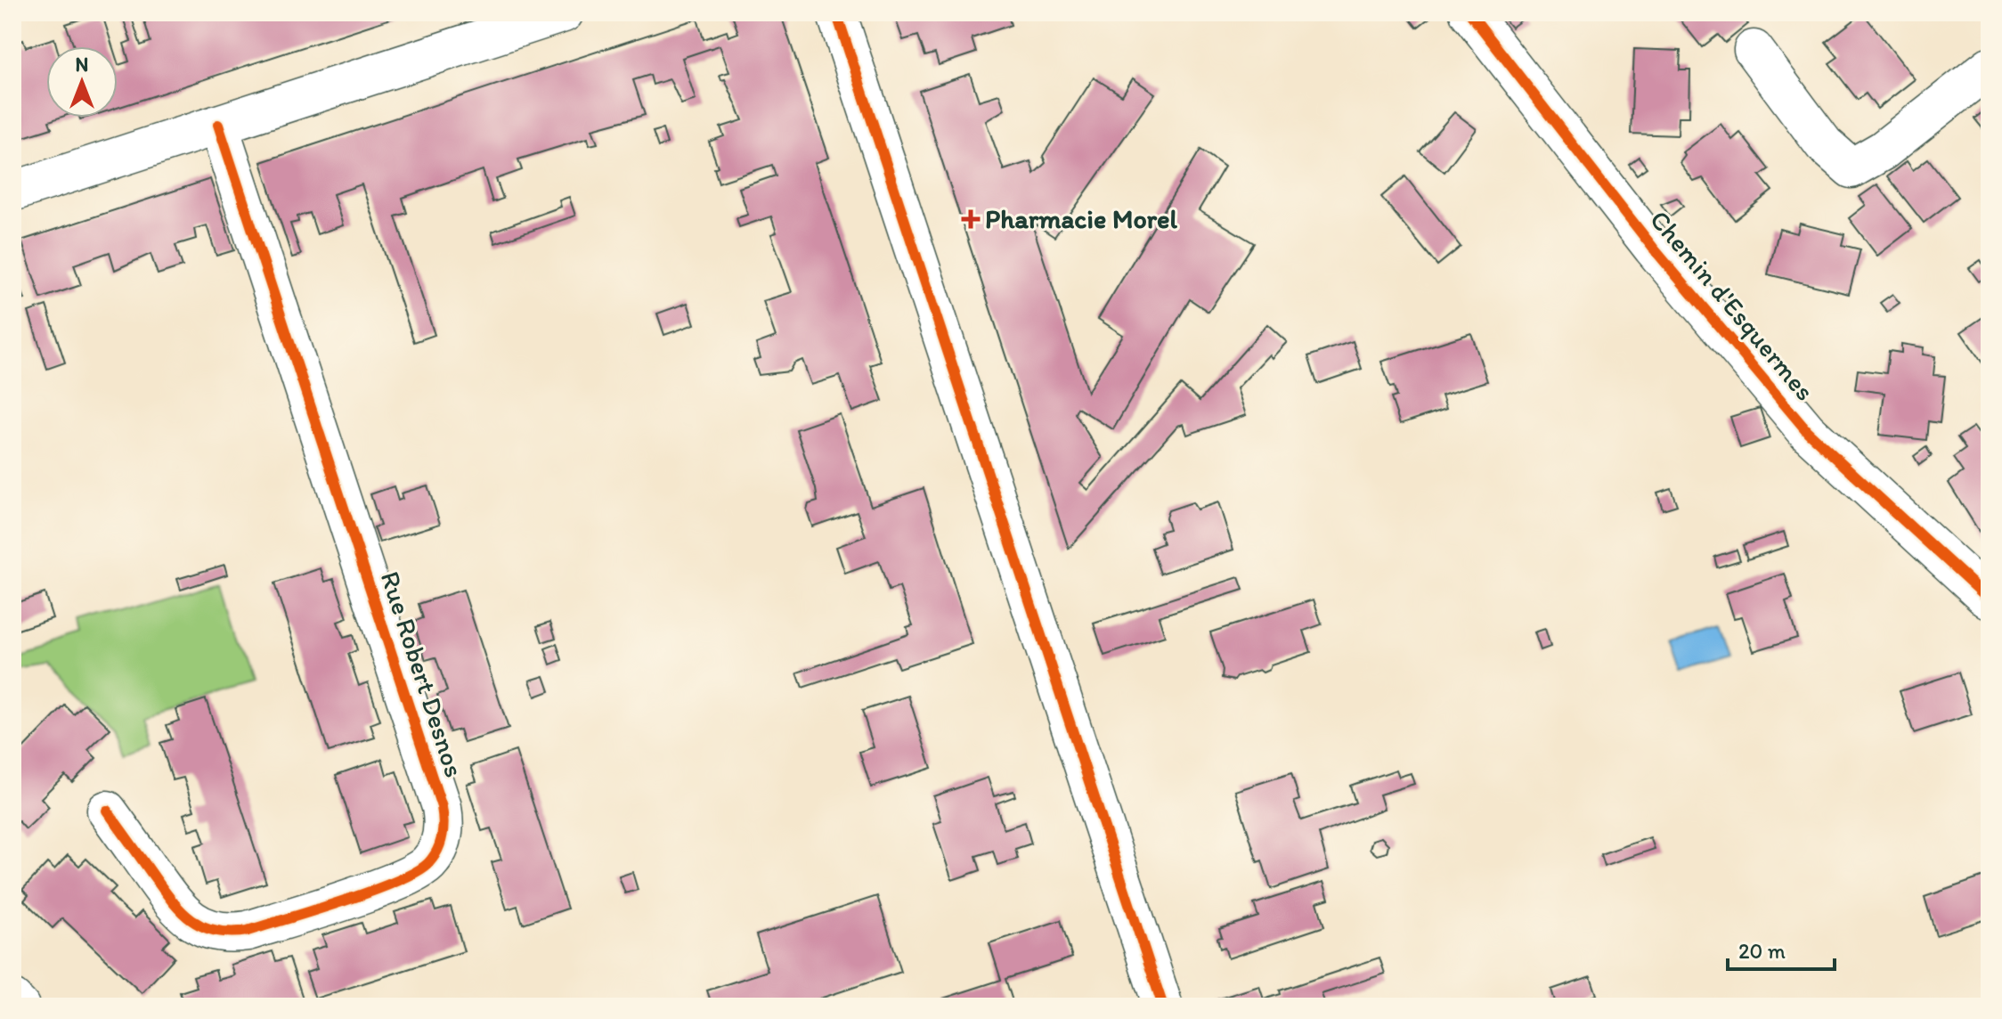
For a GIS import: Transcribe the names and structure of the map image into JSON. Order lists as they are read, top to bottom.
{
  "streets": {
    "street": ["Chemin d'Esquermes", "Rue Robert Desnos"]
  },
  "places": {
    "health": ["Pharmacie Morel"]
  },
  "scale_bar": "20 m",
  "north": "top"
}
